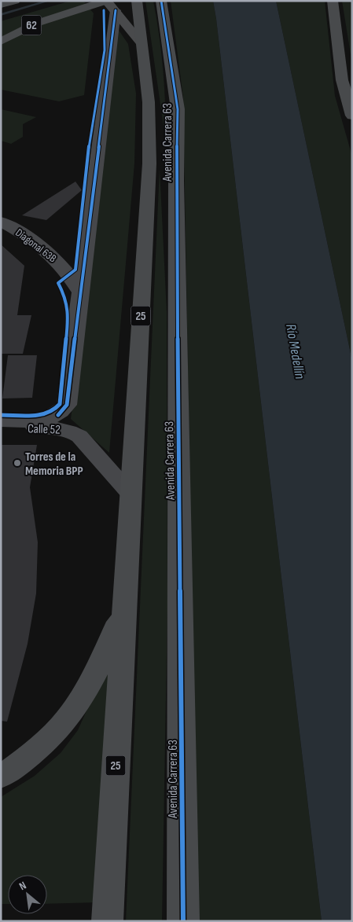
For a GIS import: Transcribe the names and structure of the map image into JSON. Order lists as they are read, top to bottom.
{
  "streets": {
    "highway": ["62", "Avenida Carrera 63", "25"],
    "street": ["Diagonal 63B", "Calle 52"]
  },
  "crossings": [
    ["Avenida Carrera 63", "Calle 52"],
    ["Diagonal 63B", "Calle 52"]
  ],
  "water": ["Río Medellín"],
  "places": ["Torres de la Memoria BPP"],
  "north": "top left"
}
